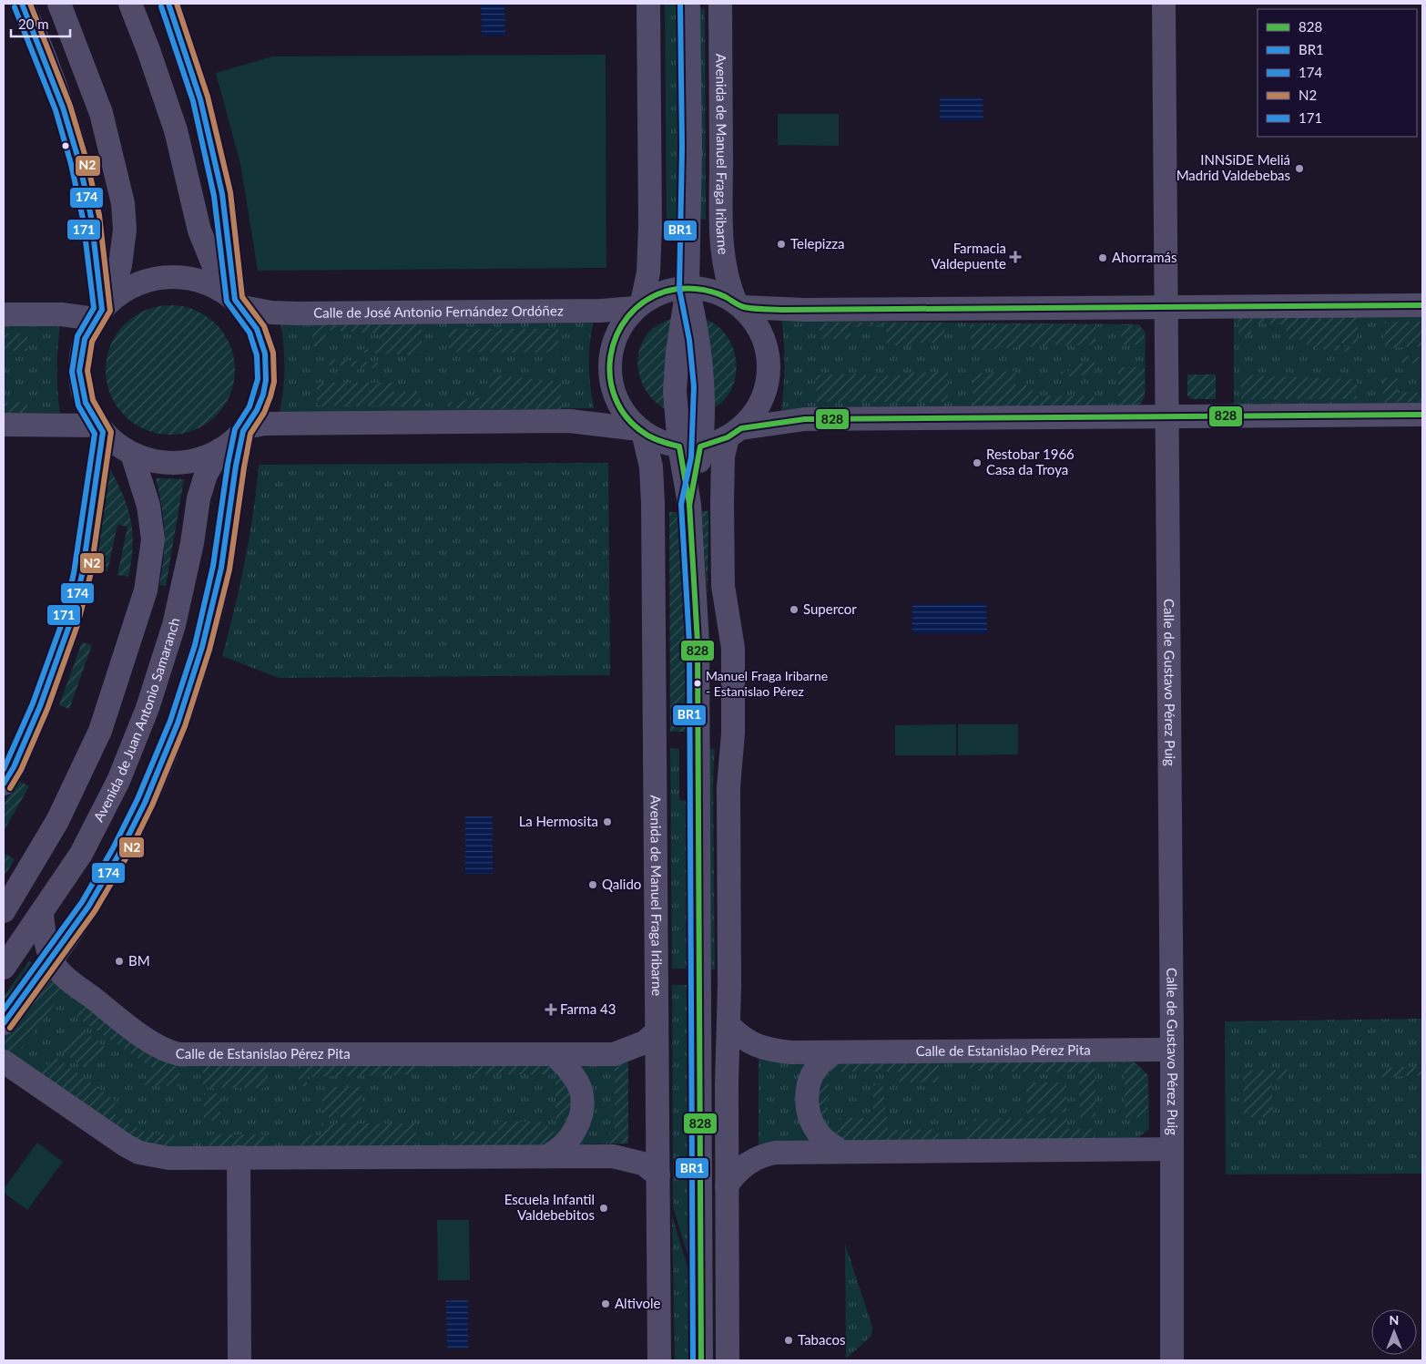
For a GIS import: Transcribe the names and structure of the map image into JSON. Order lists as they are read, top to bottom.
{
  "streets": {
    "street": [
      "Avenida de Manuel Fraga Iribarne",
      "Calle de José Antonio Fernández Ordóñez",
      "Calle de Gustavo Pérez Puig",
      "Avenida de Juan Antonio Samaranch",
      "Calle de Estanislao Pérez Pita"
    ]
  },
  "crossings": [
    ["Avenida de Manuel Fraga Iribarne", "Calle de Estanislao Pérez Pita"],
    ["Calle de Gustavo Pérez Puig", "Calle de Estanislao Pérez Pita"],
    ["Avenida de Juan Antonio Samaranch", "Calle de Estanislao Pérez Pita"]
  ],
  "places": {
    "other": [
      "INNSiDE Meliá Madrid Valdebebas",
      "Telepizza",
      "Ahorramás",
      "Restobar 1966 Casa da Troya",
      "Supercor",
      "Manuel Fraga Iribarne - Estanislao Pérez",
      "La Hermosita",
      "Qalido",
      "BM",
      "Escuela Infantil Valdebebitos",
      "Altivole",
      "Tabacos"
    ],
    "health": ["Farmacia Valdepuente", "Farma 43"]
  },
  "lines": [
    "transit line BR1",
    "transit line 174",
    "transit line N2",
    "transit line 171",
    "transit line 828"
  ],
  "legend": [
    "828",
    "BR1",
    "174",
    "N2",
    "171"
  ],
  "scale_bar": "20 m",
  "north": "top"
}
